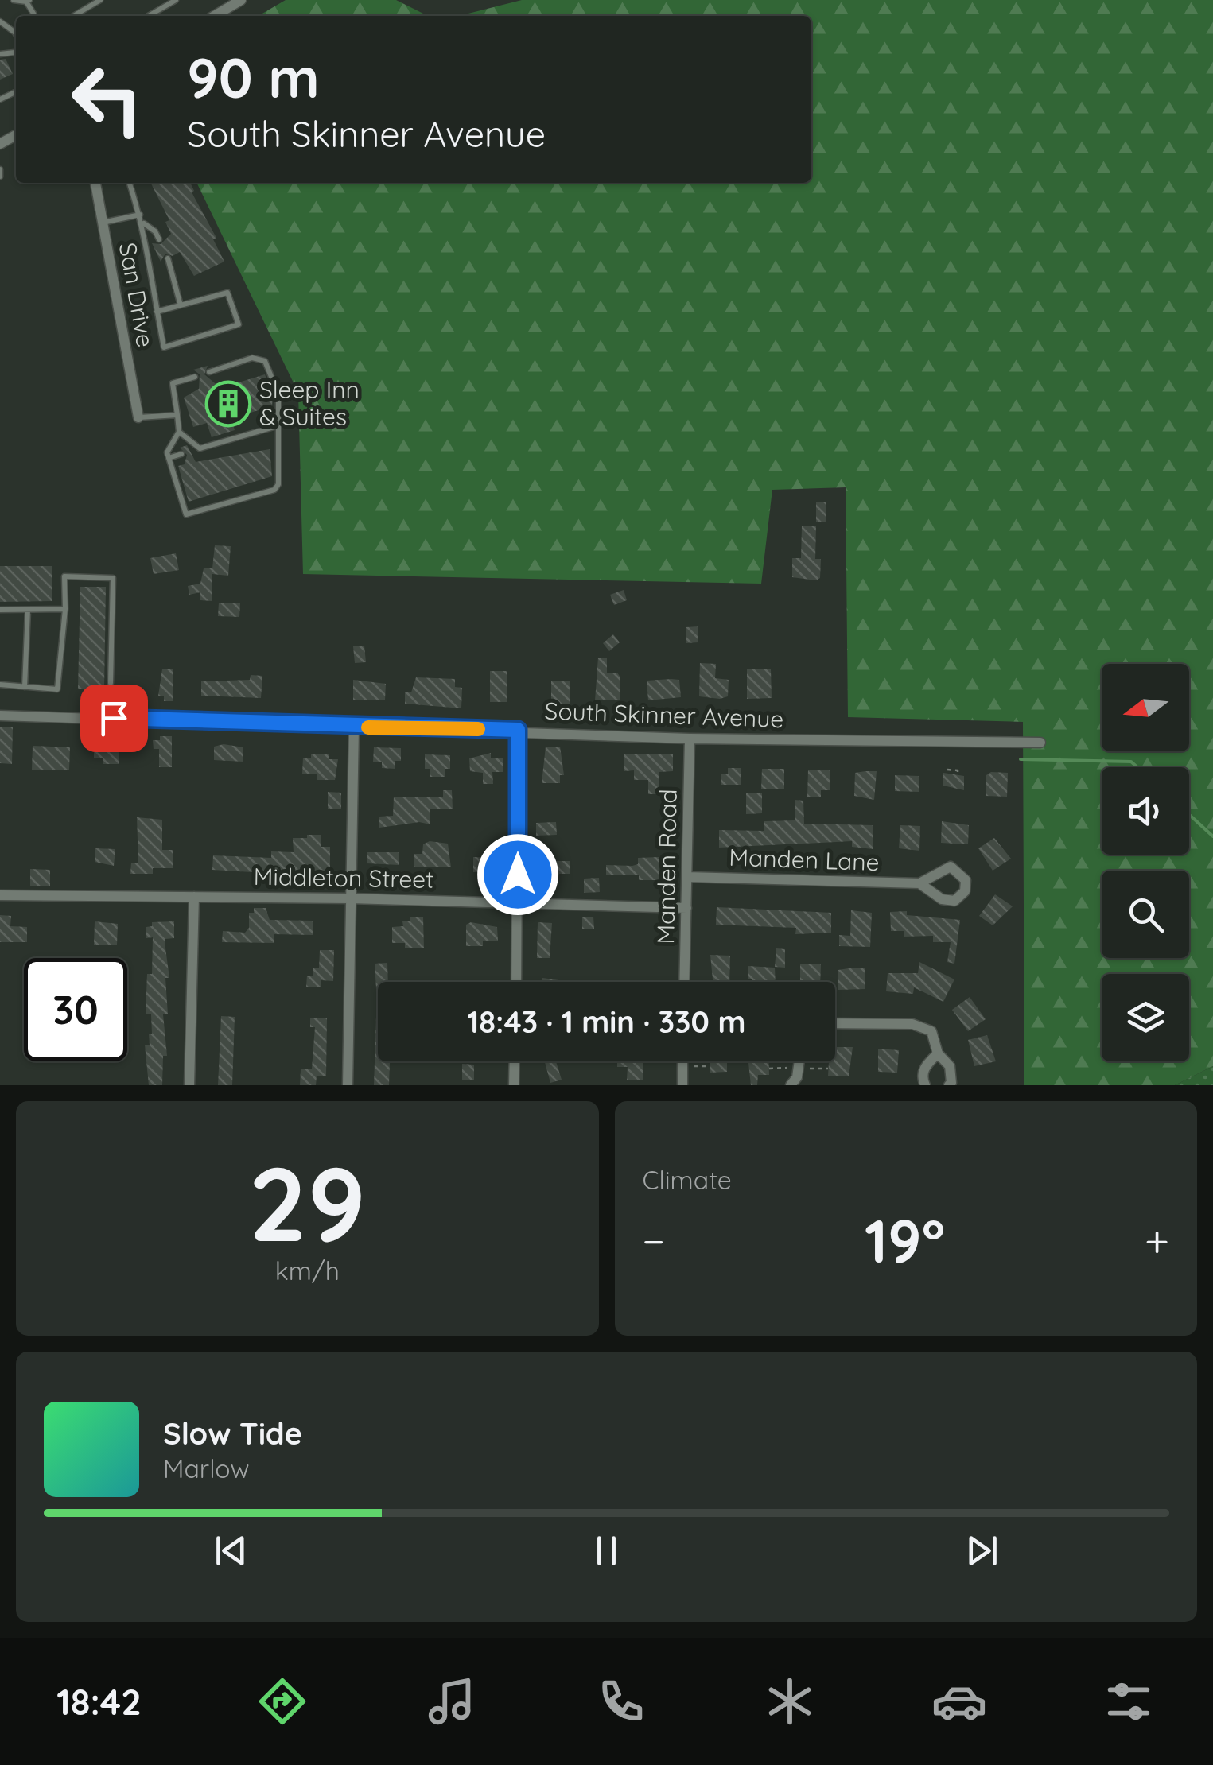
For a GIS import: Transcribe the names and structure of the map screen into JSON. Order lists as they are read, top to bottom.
{
  "streets": {
    "street": [
      "San Drive",
      "South Skinner Avenue",
      "Manden Lane",
      "Manden Road",
      "Middleton Street"
    ]
  },
  "crossings": [
    ["South Skinner Avenue", "Manden Road"],
    ["Manden Lane", "Manden Road"],
    ["Manden Road", "Middleton Street"]
  ],
  "places": {
    "building": ["Sleep Inn & Suites"]
  },
  "north": "left",
  "page": {
    "turn": ["90 m", "South Skinner Avenue"],
    "limit": "30",
    "trip": "18:43 · 1 min · 330 m",
    "tile": [
      ["29", "km/h"],
      "Climate"
    ],
    "heat": ["−", "19°", "+"],
    "song": ["Slow Tide", "Marlow"],
    "tabs": "18:42"
  }
}
